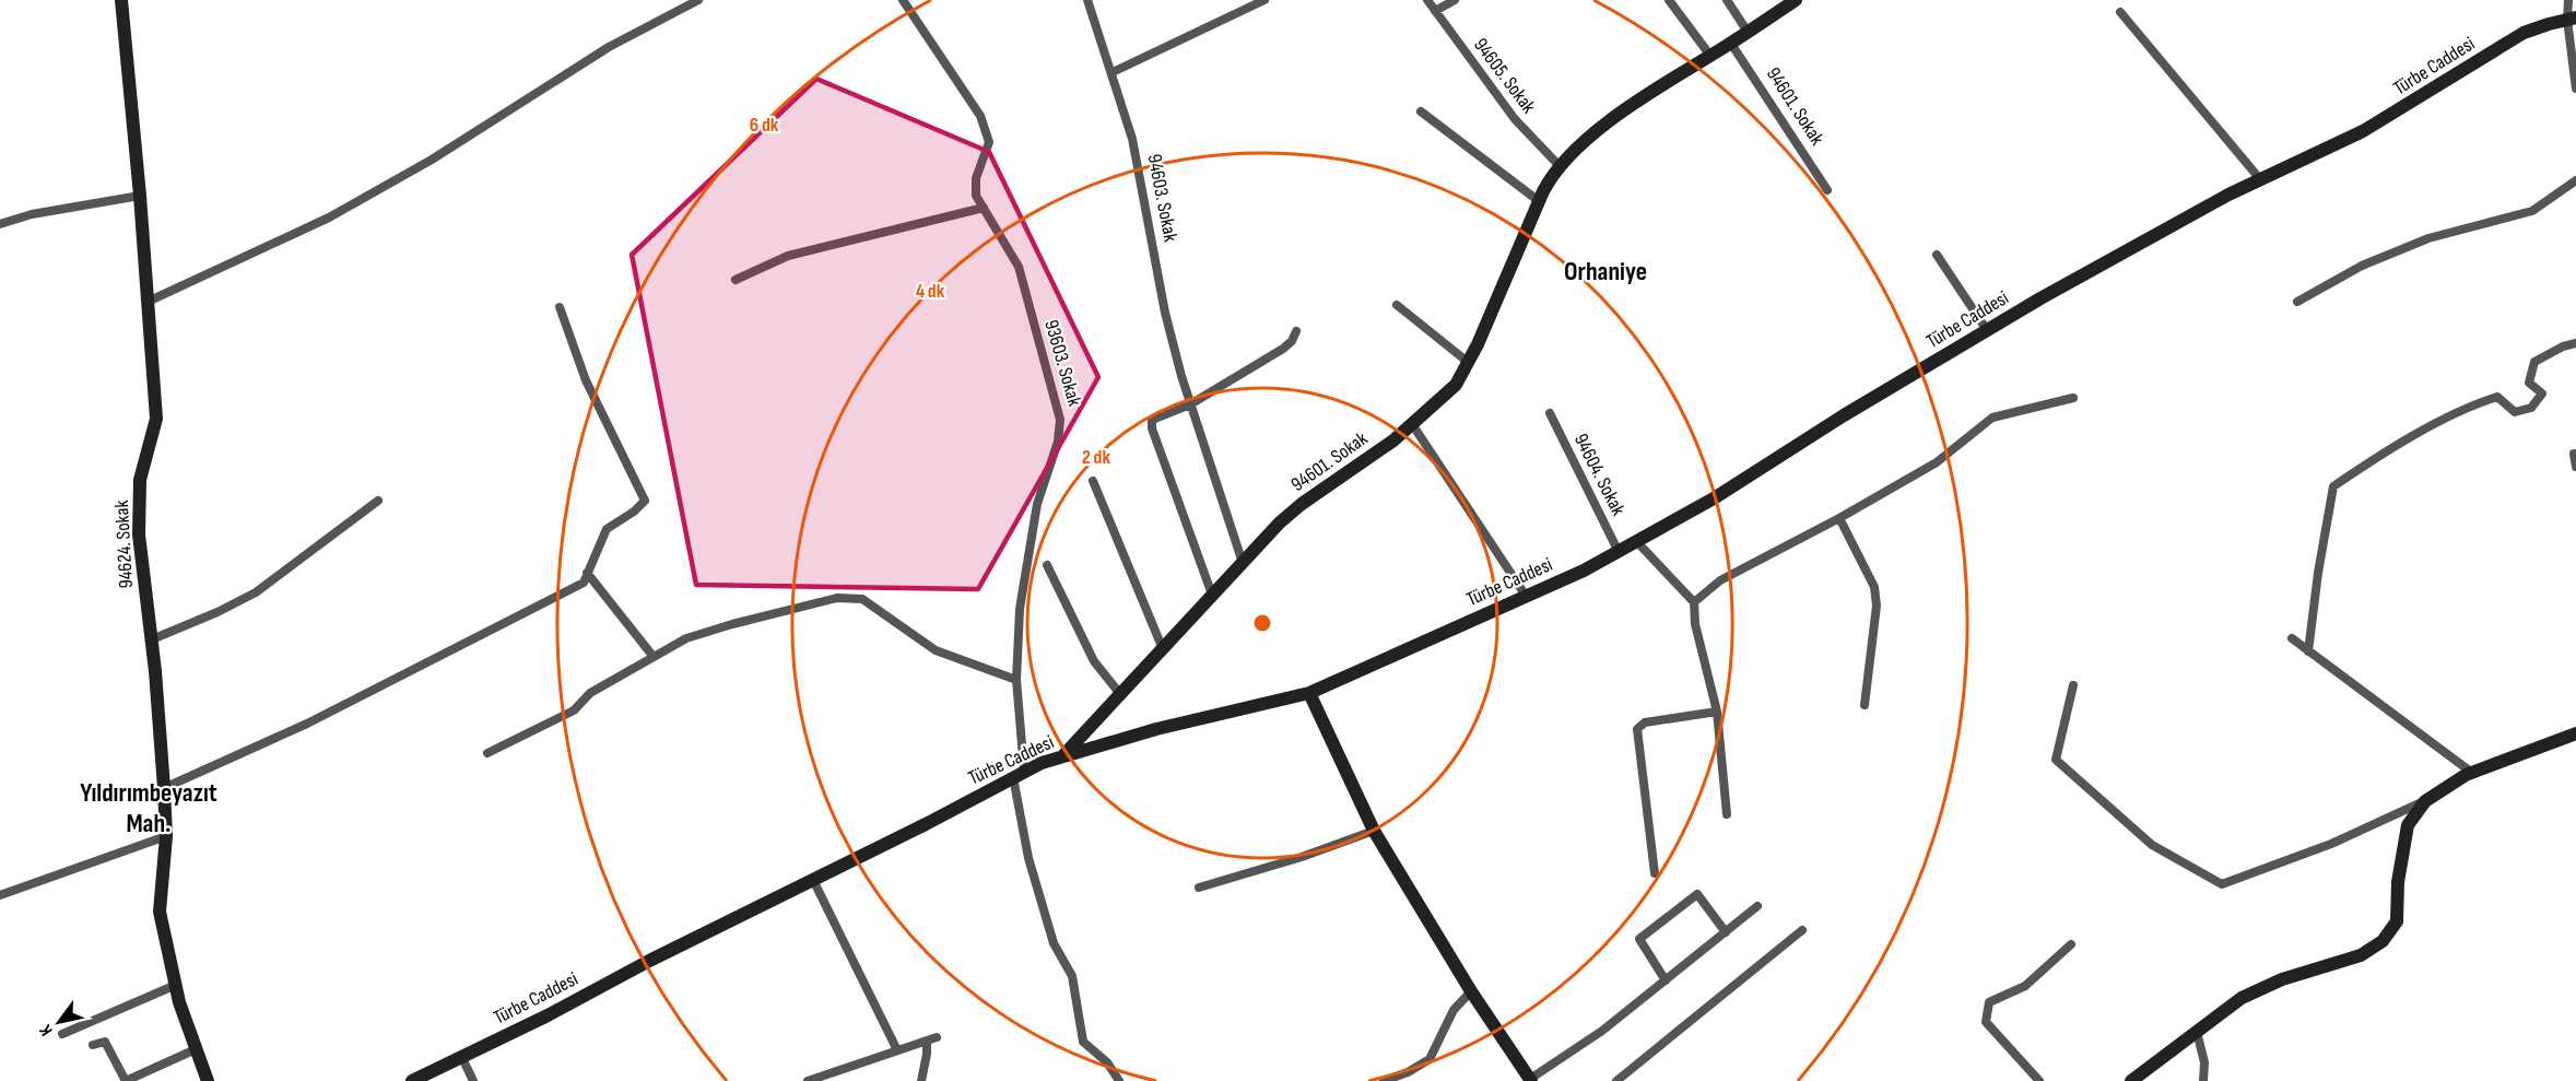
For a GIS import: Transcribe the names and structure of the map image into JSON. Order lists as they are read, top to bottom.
{
  "streets": {
    "street": [
      "Türbe Caddesi",
      "94605. Sokak",
      "94601. Sokak",
      "94603. Sokak",
      "93603. Sokak",
      "94604. Sokak",
      "94624. Sokak"
    ]
  },
  "crossings": [
    ["Türbe Caddesi", "94601. Sokak"],
    ["Türbe Caddesi", "93603. Sokak"],
    ["Türbe Caddesi", "94604. Sokak"],
    ["94605. Sokak", "94601. Sokak"],
    ["94601. Sokak", "94603. Sokak"]
  ],
  "districts": ["Orhaniye", "Yıldırımbeyazıt Mah."],
  "north": "bottom left",
  "rings": ["6 dk", "4 dk", "2 dk"]
}
